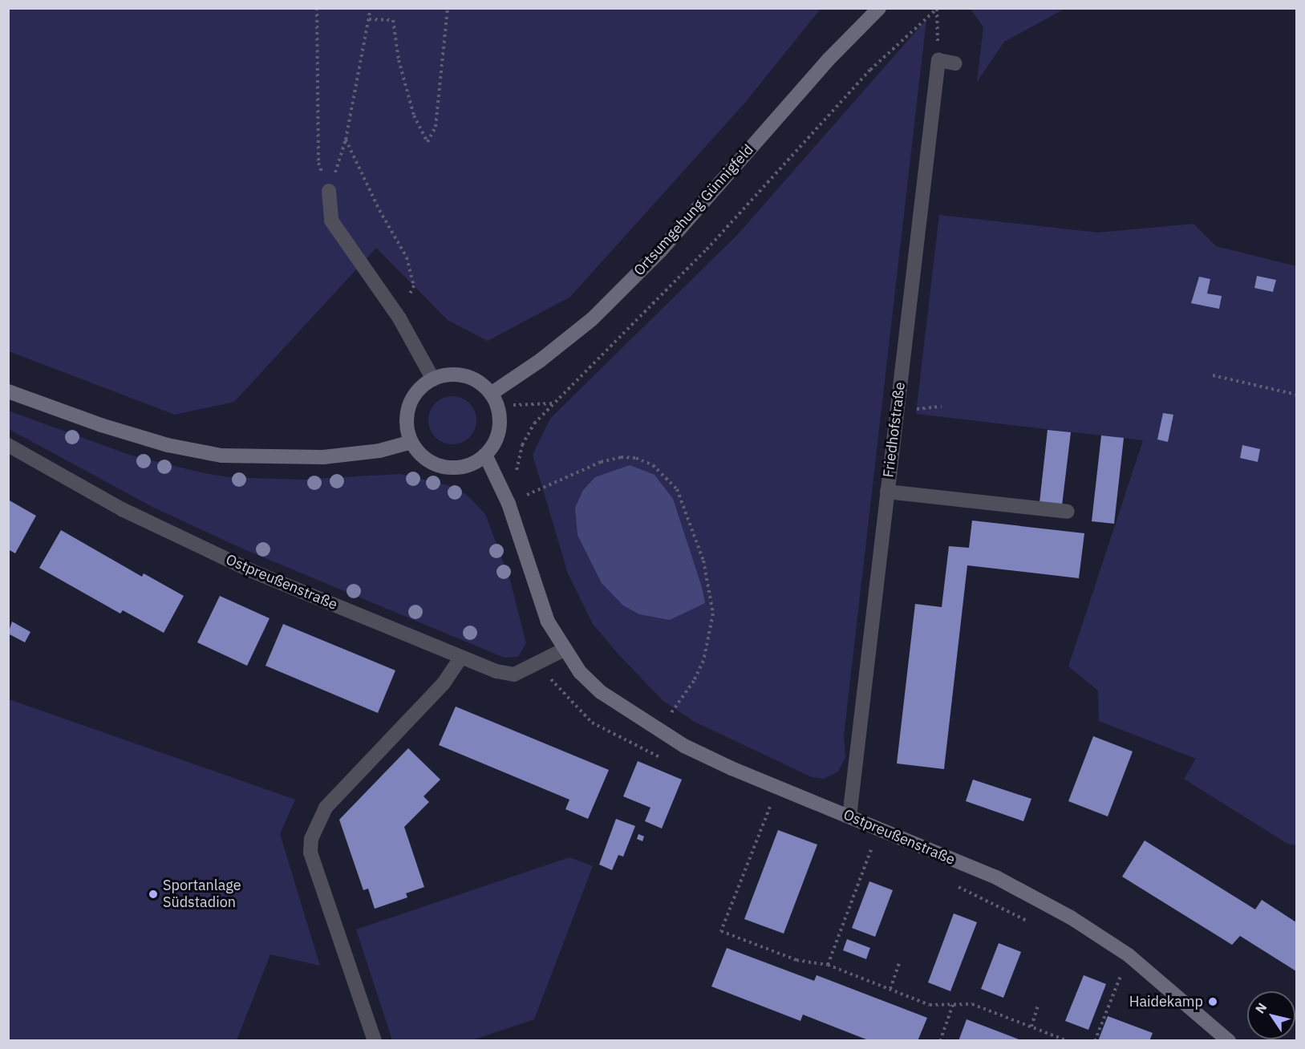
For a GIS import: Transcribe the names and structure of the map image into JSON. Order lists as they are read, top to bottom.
{
  "streets": {
    "street": ["Ortsumgehung Günnigfeld", "Friedhofstraße", "Ostpreußenstraße"]
  },
  "crossings": [
    ["Ortsumgehung Günnigfeld", "Ostpreußenstraße"],
    ["Friedhofstraße", "Ostpreußenstraße"]
  ],
  "places": ["Sportanlage Südstadion", "Haidekamp"],
  "north": "top left"
}
